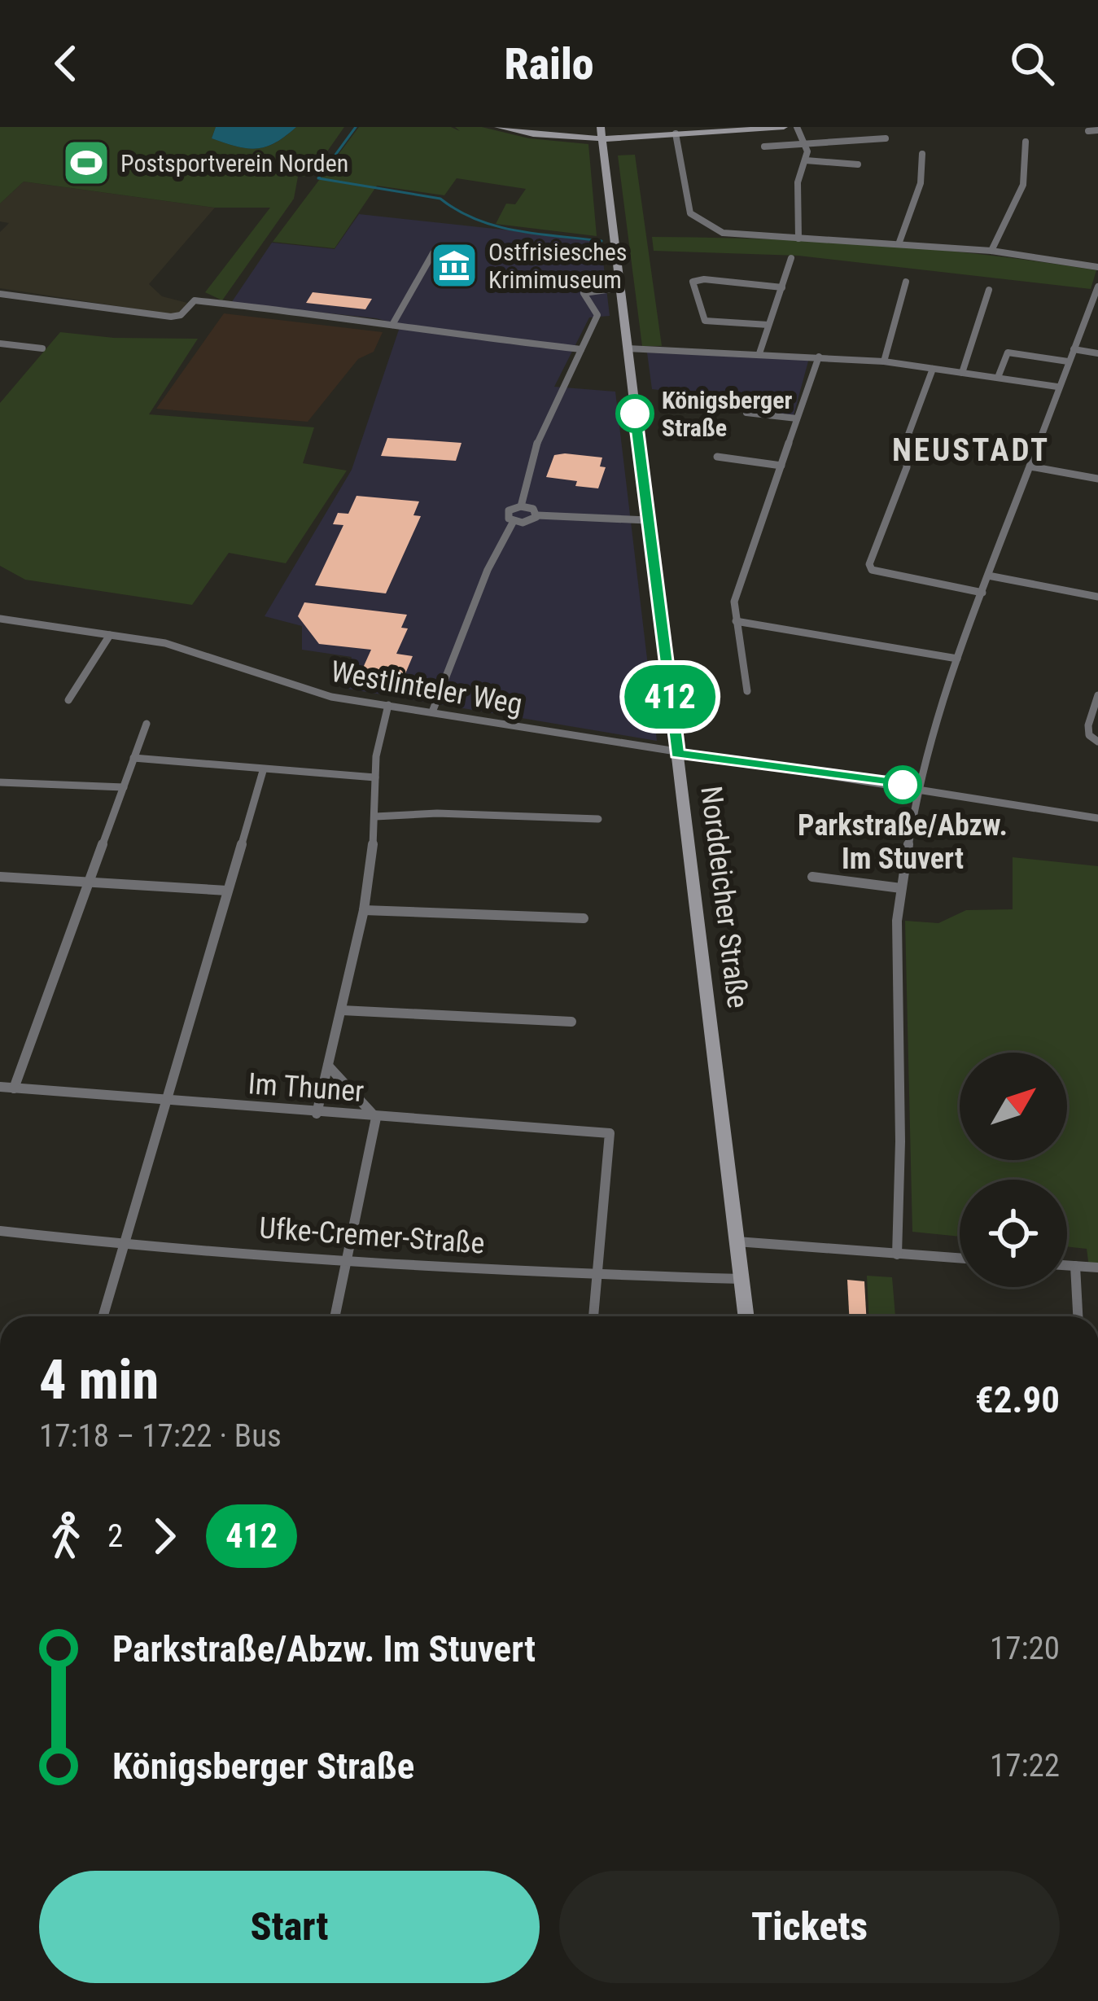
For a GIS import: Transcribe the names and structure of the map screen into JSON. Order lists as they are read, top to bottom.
{
  "streets": {
    "main road": ["Norddeicher Straße"],
    "street": ["Westlinteler Weg", "Im Thuner", "Ufke-Cremer-Straße"]
  },
  "crossings": [
    ["Westlinteler Weg", "Norddeicher Straße"],
    ["Norddeicher Straße", "Ufke-Cremer-Straße"],
    ["Im Thuner", "Ufke-Cremer-Straße"]
  ],
  "districts": ["NEUSTADT"],
  "places": {
    "sports": ["Postsportverein Norden"],
    "museum": ["Ostfrisiesches Krimimuseum"],
    "other": ["Königsberger Straße", "Parkstraße/Abzw. Im Stuvert"]
  },
  "lines": ["bus line 412"],
  "north": "top right",
  "page": {
    "header": "Railo",
    "on_map": "412",
    "heading": ["4 min", "17:18 – 17:22 · Bus", "€2.90"],
    "legs": ["2", "412"],
    "list": [
      {
        "name": "Parkstraße/Abzw. Im Stuvert",
        "value": "17:20"
      },
      {
        "name": "Königsberger Straße",
        "value": "17:22"
      }
    ],
    "buttons": ["Start", "Tickets"]
  }
}
